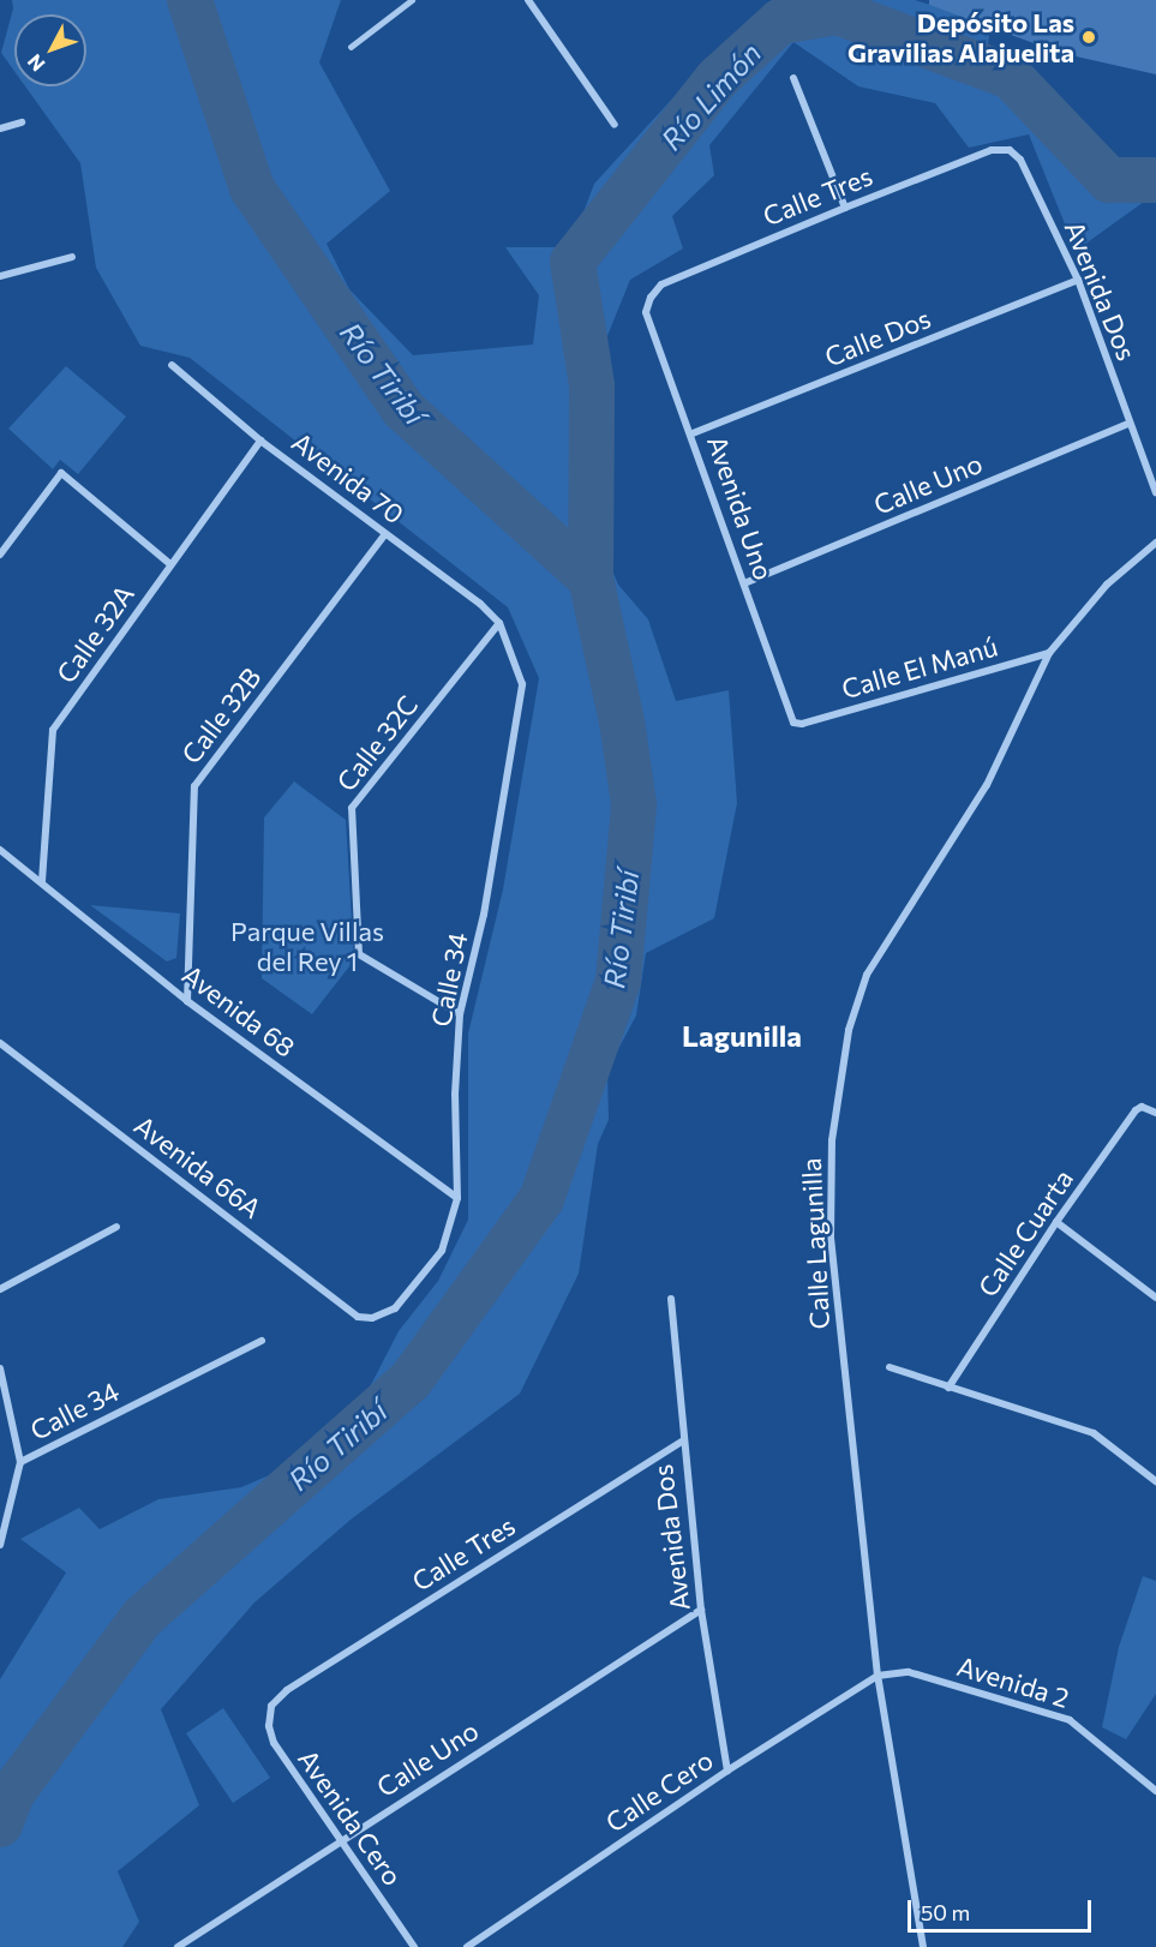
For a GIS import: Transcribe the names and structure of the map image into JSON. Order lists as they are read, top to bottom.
{
  "streets": {
    "street": [
      "Calle Tres",
      "Avenida Dos",
      "Calle Dos",
      "Avenida 70",
      "Calle Uno",
      "Avenida Uno",
      "Calle 32A",
      "Calle El Manú",
      "Calle 32B",
      "Calle 32C",
      "Calle 34",
      "Avenida 68",
      "Avenida 66A",
      "Calle Cuarta",
      "Calle Lagunilla",
      "Avenida 2",
      "Calle Cero",
      "Avenida Cero"
    ]
  },
  "crossings": [
    ["Calle Tres", "Avenida Dos"],
    ["Calle Tres", "Avenida Uno"],
    ["Calle Tres", "Avenida Cero"],
    ["Avenida Dos", "Calle Dos"],
    ["Avenida Dos", "Calle Uno"],
    ["Avenida Dos", "Calle Cero"],
    ["Calle Dos", "Avenida Uno"],
    ["Avenida 70", "Calle 32A"],
    ["Avenida 70", "Calle 32B"],
    ["Avenida 70", "Calle 32C"],
    ["Avenida 70", "Calle 34"],
    ["Calle Uno", "Avenida Uno"],
    ["Calle Uno", "Avenida Cero"],
    ["Avenida Uno", "Calle El Manú"],
    ["Calle 32A", "Avenida 68"],
    ["Calle El Manú", "Calle Lagunilla"],
    ["Calle 32B", "Avenida 68"],
    ["Calle 32C", "Calle 34"],
    ["Calle 34", "Avenida 68"],
    ["Calle 34", "Avenida 66A"],
    ["Calle Lagunilla", "Avenida 2"],
    ["Calle Lagunilla", "Calle Cero"],
    ["Avenida 2", "Calle Cero"]
  ],
  "districts": ["Lagunilla"],
  "water": ["Río Limón", "Río Tiribí"],
  "parks": ["Parque Villas del Rey 1"],
  "places": ["Depósito Las Gravilias Alajuelita"],
  "scale_bar": "50 m",
  "north": "bottom left"
}
